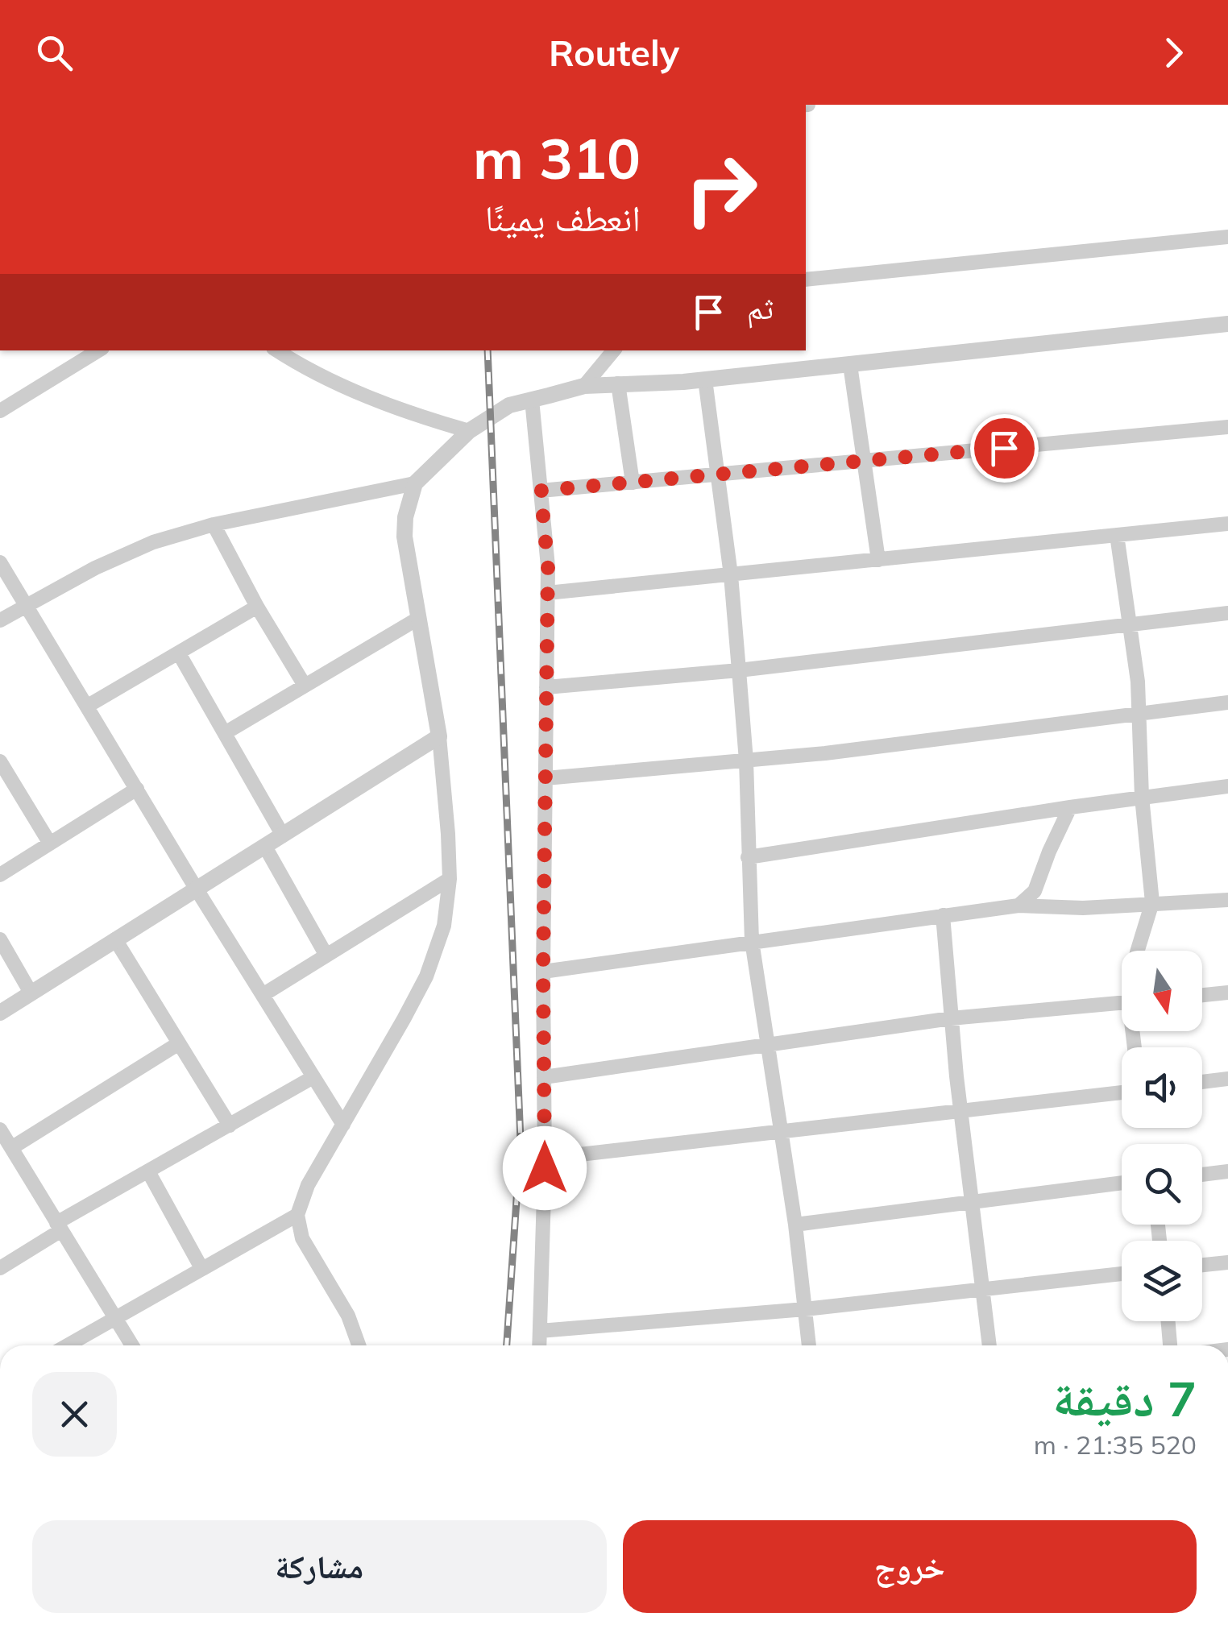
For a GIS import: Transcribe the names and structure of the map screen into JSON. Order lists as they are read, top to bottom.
{
  "north": "bottom",
  "page": {
    "header": "Routely",
    "turn": ["310 m", "انعطف يمينًا"],
    "then": "ثم",
    "heading": ["7 دقيقة", "520 m · 21:35"],
    "buttons": ["خروج", "مشاركة"]
  }
}
